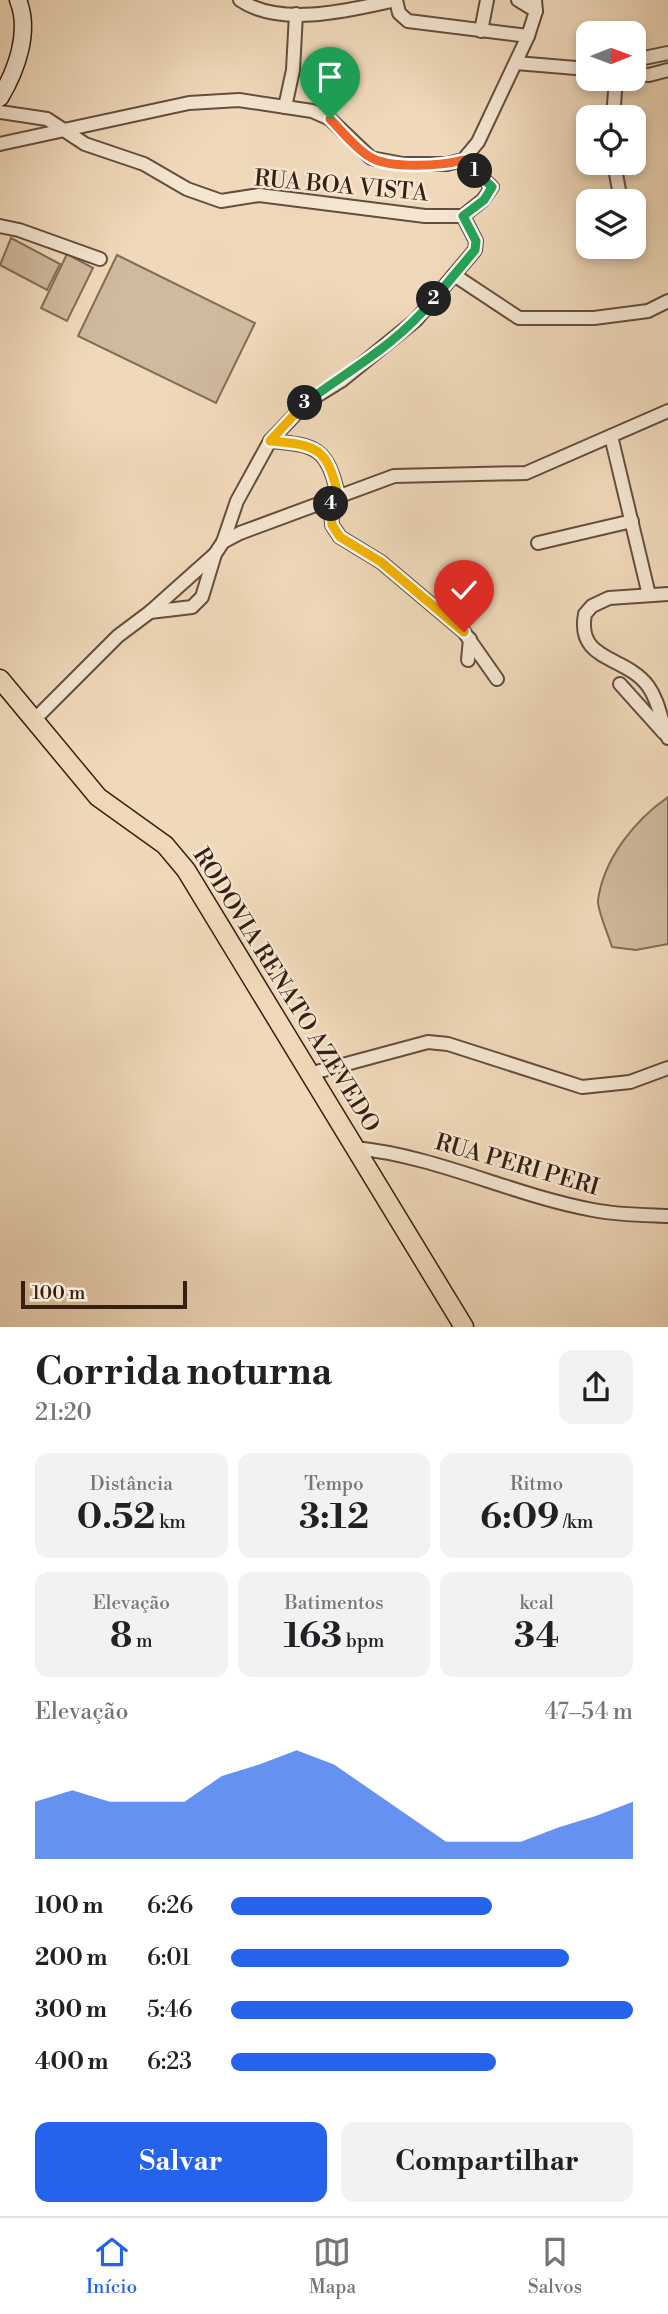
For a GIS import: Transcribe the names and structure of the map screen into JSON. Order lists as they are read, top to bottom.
{
  "streets": {
    "main road": ["RODOVIA RENATO AZEVEDO"],
    "street": ["RUA BOA VISTA", "RUA PERI PERI"]
  },
  "crossings": [
    ["RODOVIA RENATO AZEVEDO", "RUA PERI PERI"]
  ],
  "scale_bar": "100 m",
  "north": "right",
  "page": {
    "pins": [
      "1",
      "2",
      "3",
      "4"
    ],
    "scale": "100 m",
    "heading": ["Corrida noturna", "21:20"],
    "stats": [
      ["Distância", "0.52 km"],
      ["Tempo", "3:12"],
      ["Ritmo", "6:09 /km"],
      ["Elevação", "8 m"],
      ["Batimentos", "163 bpm"],
      ["kcal", "34"]
    ],
    "chart": ["Elevação", "47–54 m"],
    "list": [
      {
        "name": "100 m",
        "note": "6:26"
      },
      {
        "name": "200 m",
        "note": "6:01"
      },
      {
        "name": "300 m",
        "note": "5:46"
      },
      {
        "name": "400 m",
        "note": "6:23"
      }
    ],
    "buttons": ["Salvar", "Compartilhar"],
    "tabs": ["Início", "Mapa", "Salvos"]
  }
}
